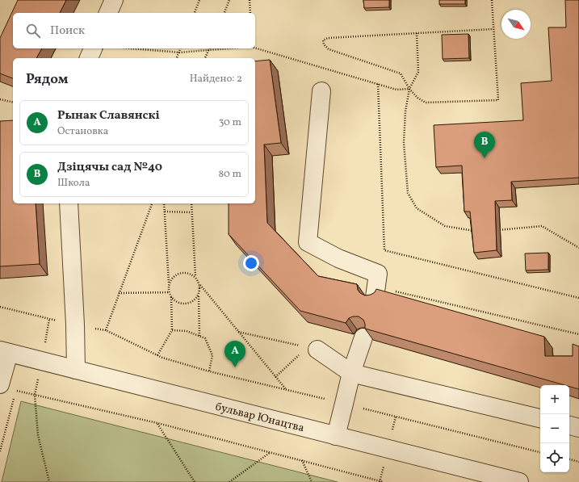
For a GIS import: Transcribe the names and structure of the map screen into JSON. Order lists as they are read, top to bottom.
{
  "streets": {
    "street": ["бульвар Юнацтва"]
  },
  "north": "bottom right",
  "page": {
    "search": "Поиск",
    "heading": ["Рядом", "Найдено: 2"],
    "list": [
      {
        "mark": "A",
        "name": "Рынак Славянскі",
        "note": "Остановка",
        "value": "30 m"
      },
      {
        "mark": "B",
        "name": "Дзіцячы сад №40",
        "note": "Школа",
        "value": "80 m"
      }
    ],
    "pins": ["B", "A"],
    "map_buttons": ["+", "−"]
  }
}
